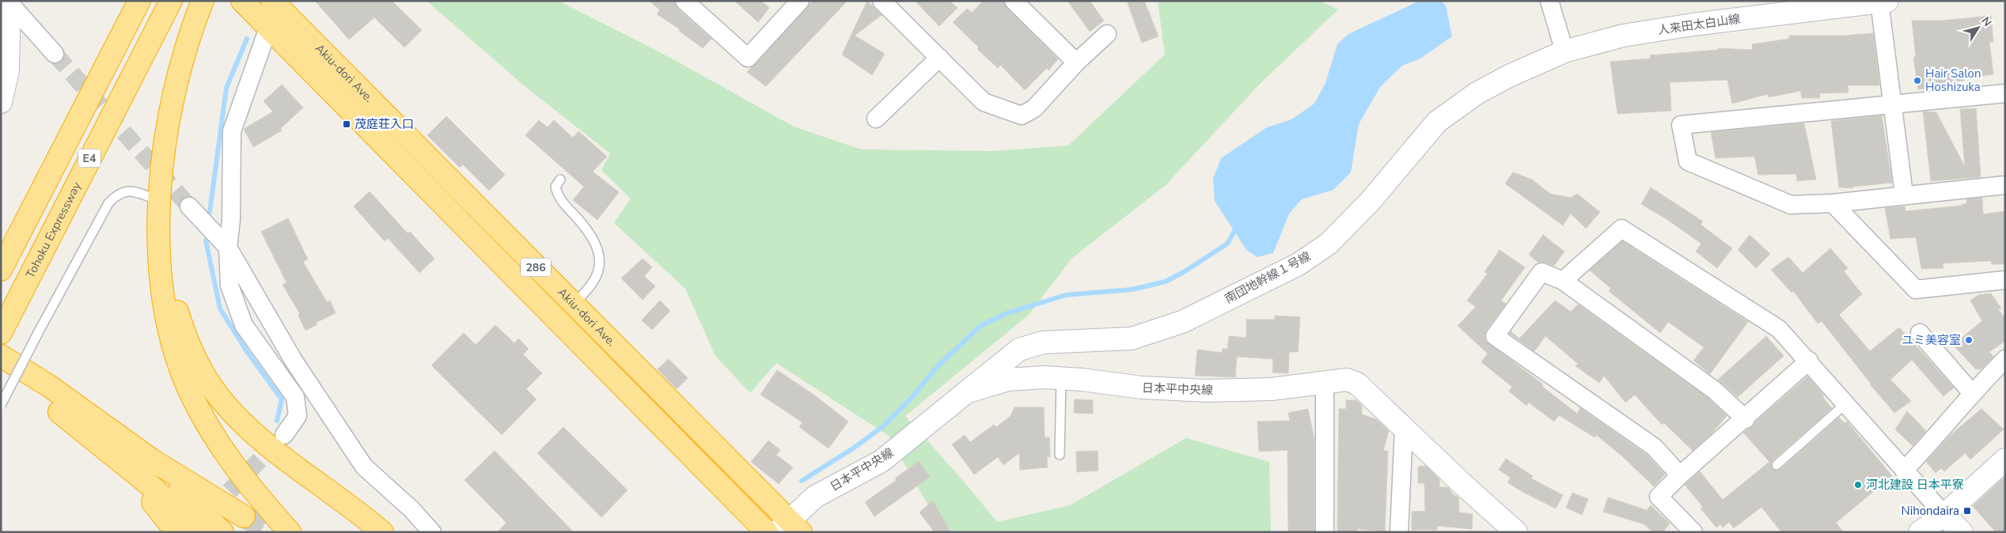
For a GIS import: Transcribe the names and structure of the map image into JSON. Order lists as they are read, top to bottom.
{
  "streets": {
    "highway": [
      "Akiu-dori Ave.",
      "E4",
      "Tohoku Expressway",
      "286"
    ],
    "street": ["人来田太白山線", "南団地幹線１号線", "日本平中央線"]
  },
  "crossings": [
    ["人来田太白山線", "南団地幹線１号線"],
    ["Akiu-dori Ave.", "日本平中央線"],
    ["南団地幹線１号線", "日本平中央線"]
  ],
  "places": {
    "other": ["Hair Salon Hoshizuka", "ユミ美容室", "河北建設 日本平寮"],
    "transit": ["茂庭荘入口", "Nihondaira"]
  },
  "north": "top right"
}
